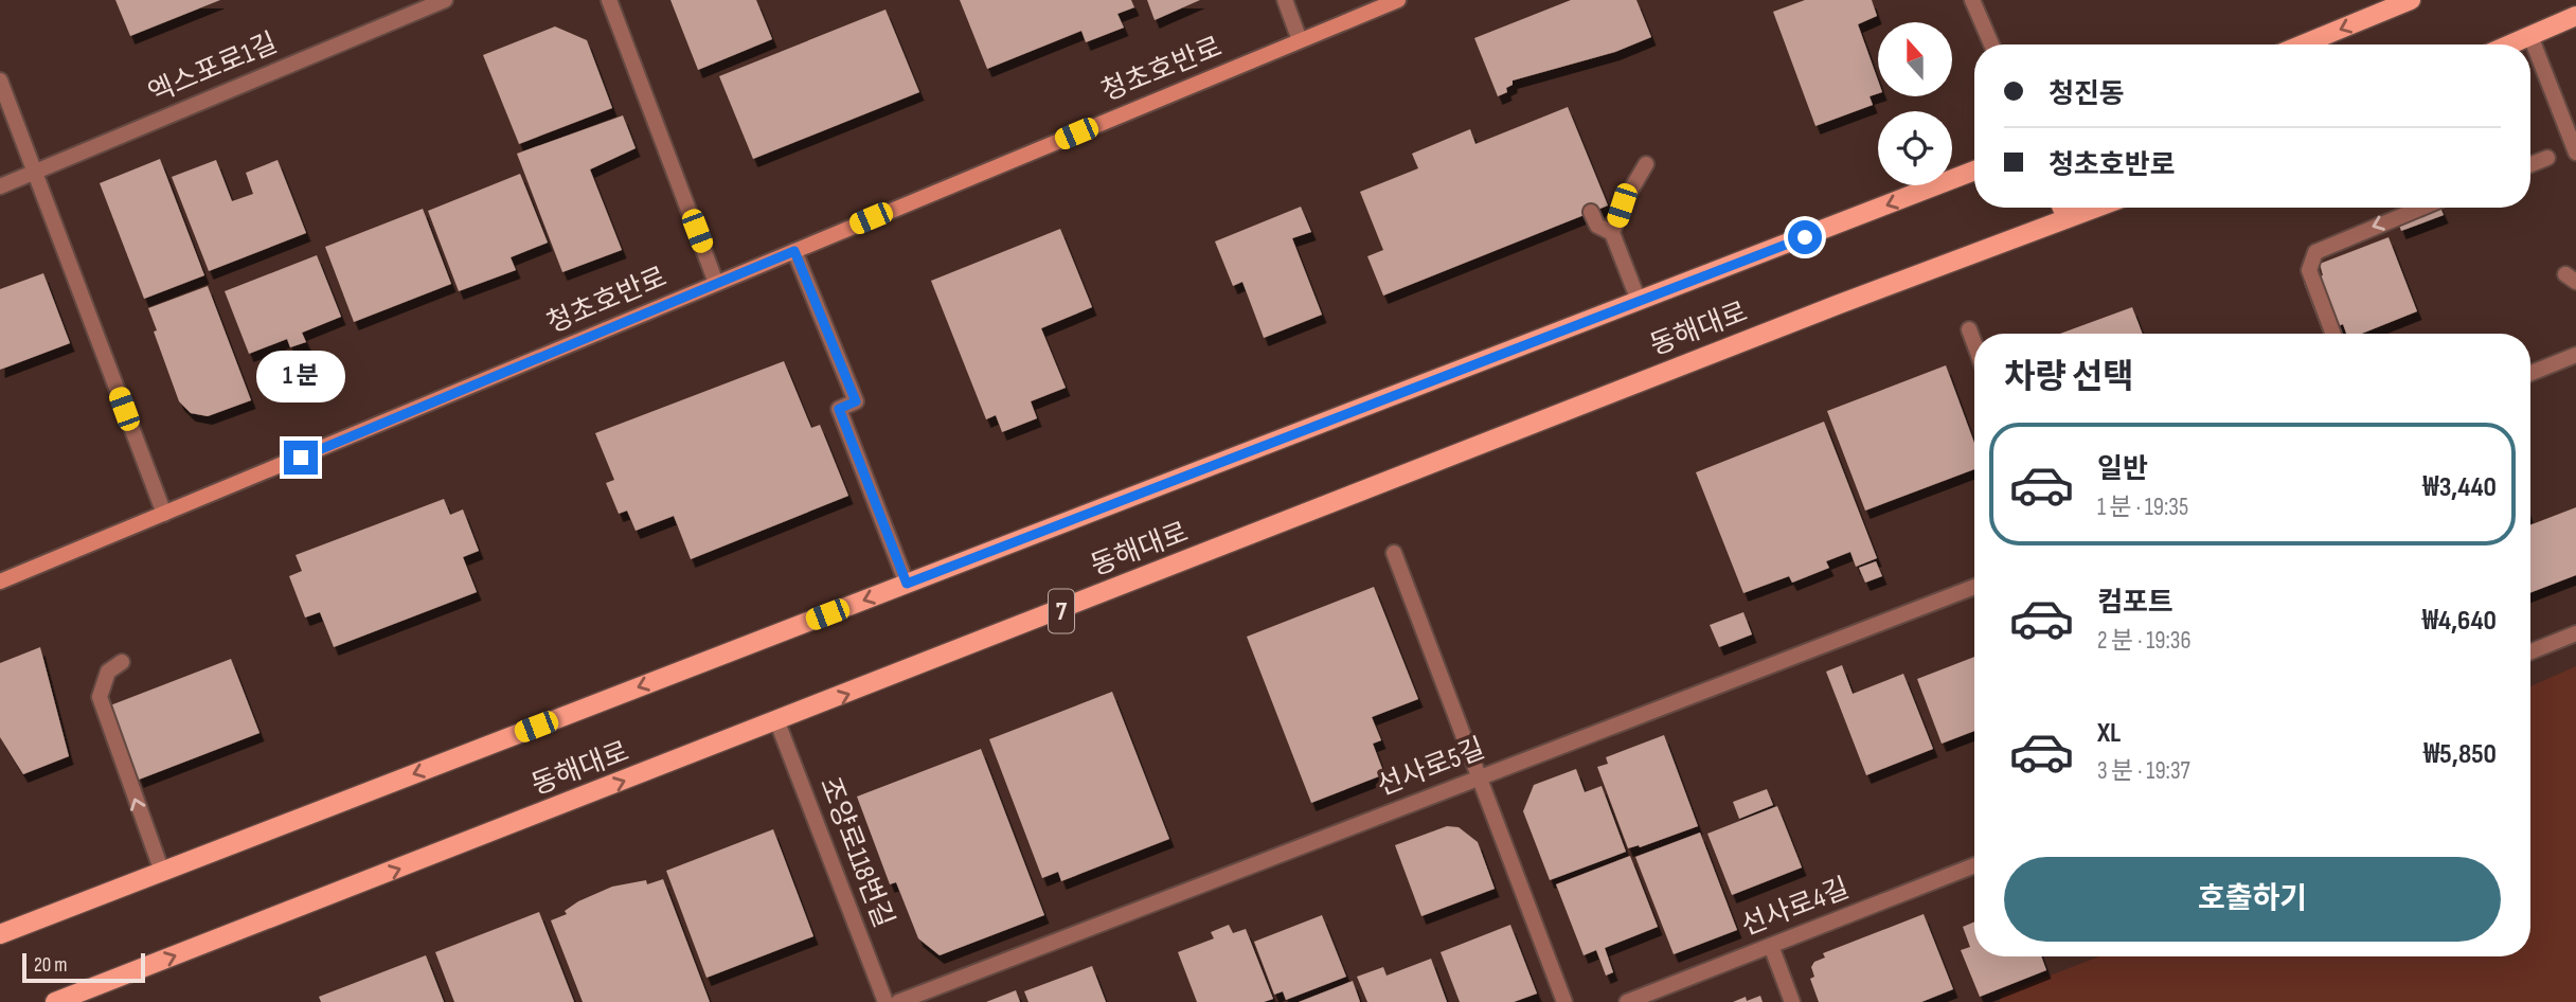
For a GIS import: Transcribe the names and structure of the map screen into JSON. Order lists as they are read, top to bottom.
{
  "streets": {
    "main road": ["동해대로", "7"],
    "street": [
      "엑스포로1길",
      "청초호반로",
      "선사로5길",
      "조양로118번길",
      "선사로4길"
    ]
  },
  "crossings": [
    ["동해대로", "조양로118번길"]
  ],
  "scale_bar": "20 m",
  "north": "top",
  "page": {
    "banner": ["청진동", "청초호반로"],
    "heading": "차량 선택",
    "bubble": "1 분",
    "list": [
      {
        "name": "일반",
        "note": "1 분 · 19:35",
        "value": "₩3,440"
      },
      {
        "name": "컴포트",
        "note": "2 분 · 19:36",
        "value": "₩4,640"
      },
      {
        "name": "XL",
        "note": "3 분 · 19:37",
        "value": "₩5,850"
      }
    ],
    "buttons": "호출하기",
    "scale": "20 m"
  }
}
